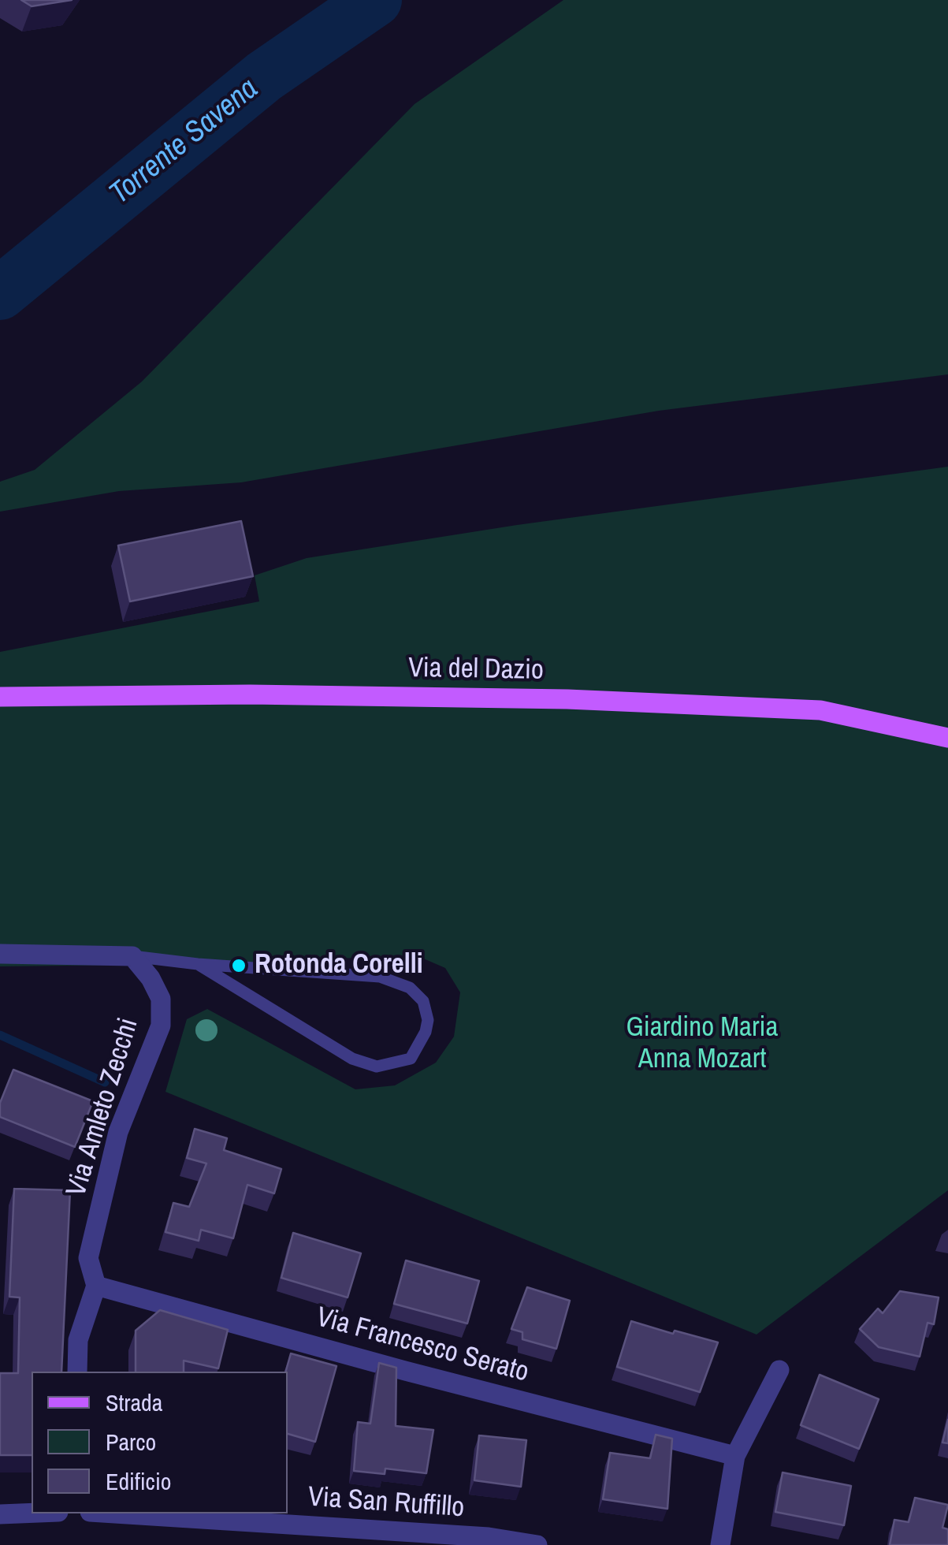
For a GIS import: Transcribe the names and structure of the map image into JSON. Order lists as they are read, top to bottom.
{
  "streets": {
    "main road": ["Via del Dazio"],
    "street": ["Via Amleto Zecchi", "Via Francesco Serato", "Via San Ruffillo"]
  },
  "crossings": [
    ["Via Amleto Zecchi", "Via Francesco Serato"]
  ],
  "water": ["Torrente Savena"],
  "parks": ["Giardino Maria Anna Mozart"],
  "places": ["Rotonda Corelli"],
  "legend": ["Strada", "Parco", "Edificio"]
}
